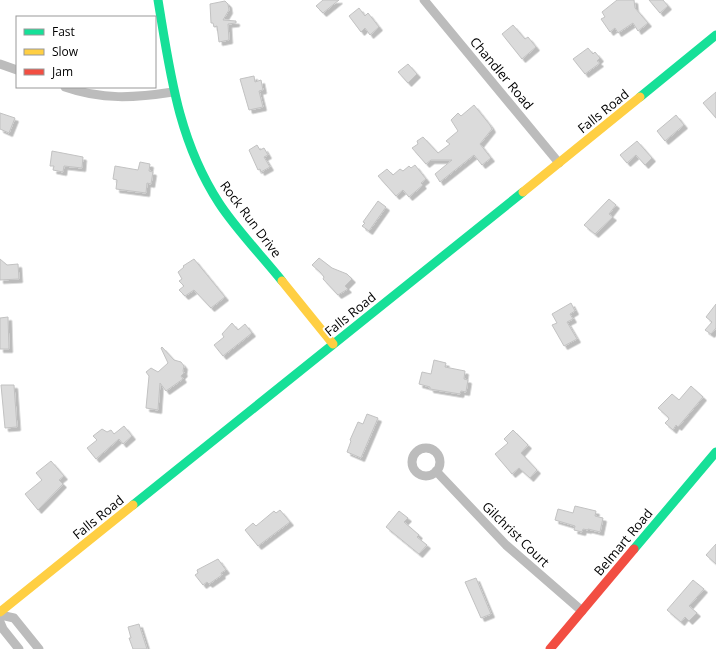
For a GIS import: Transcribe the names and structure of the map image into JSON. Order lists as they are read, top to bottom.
{
  "streets": {
    "main road": ["Falls Road", "Rock Run Drive", "Belmart Road"],
    "street": ["Chandler Road", "Gilchrist Court"]
  },
  "crossings": [
    ["Chandler Road", "Falls Road"],
    ["Falls Road", "Rock Run Drive"],
    ["Gilchrist Court", "Belmart Road"]
  ],
  "legend": ["Fast", "Slow", "Jam"]
}
